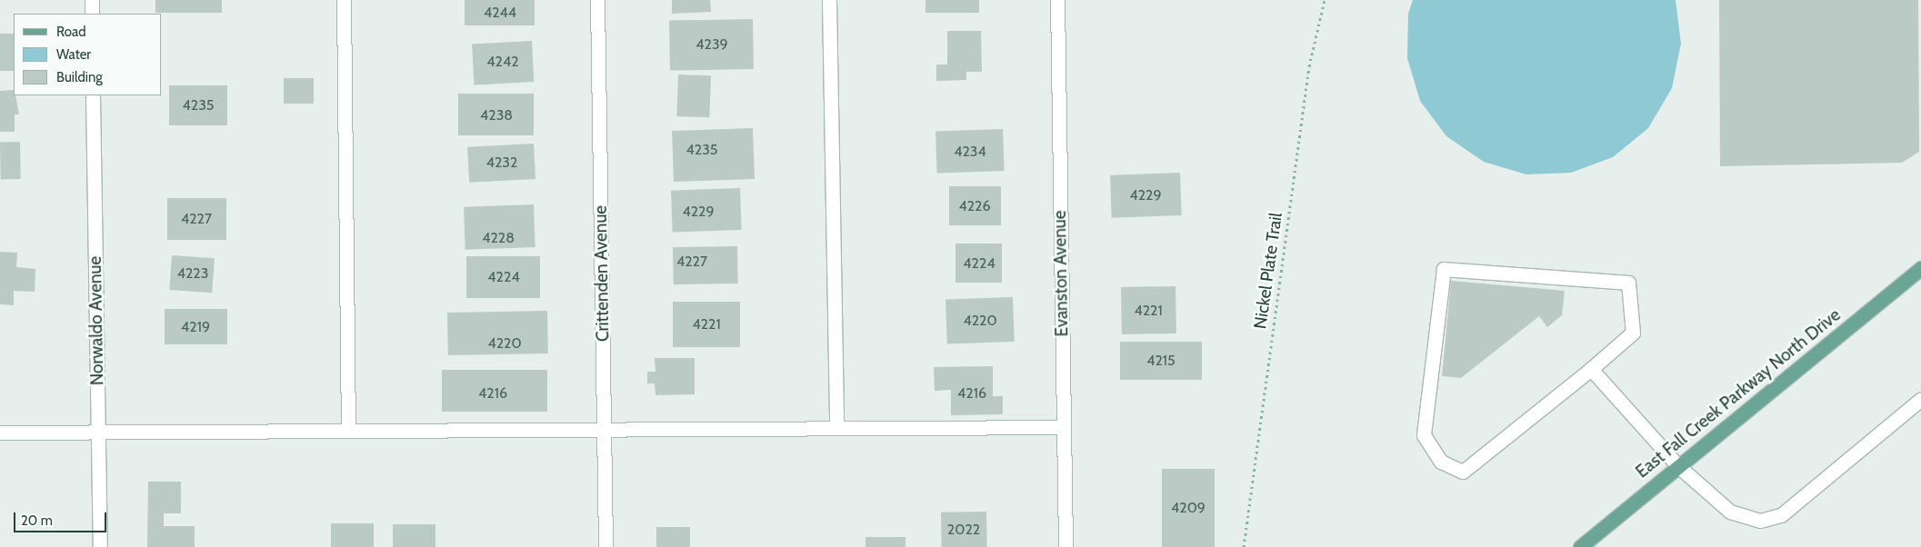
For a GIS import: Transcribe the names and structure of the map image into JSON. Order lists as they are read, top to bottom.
{
  "streets": {
    "main road": ["East Fall Creek Parkway North Drive"],
    "street": ["Crittenden Avenue", "Evanston Avenue", "Norwaldo Avenue"],
    "path": ["Nickel Plate Trail"]
  },
  "house_numbers": [
    "4244",
    "4239",
    "4242",
    "4235",
    "4238",
    "4235",
    "4234",
    "4232",
    "4229",
    "4226",
    "4229",
    "4227",
    "4228",
    "4227",
    "4224",
    "4223",
    "4224",
    "4221",
    "4220",
    "4221",
    "4219",
    "4220",
    "4215",
    "4216",
    "4216",
    "4209",
    "2022"
  ],
  "legend": ["Road", "Water", "Building"],
  "scale_bar": "20 m"
}
